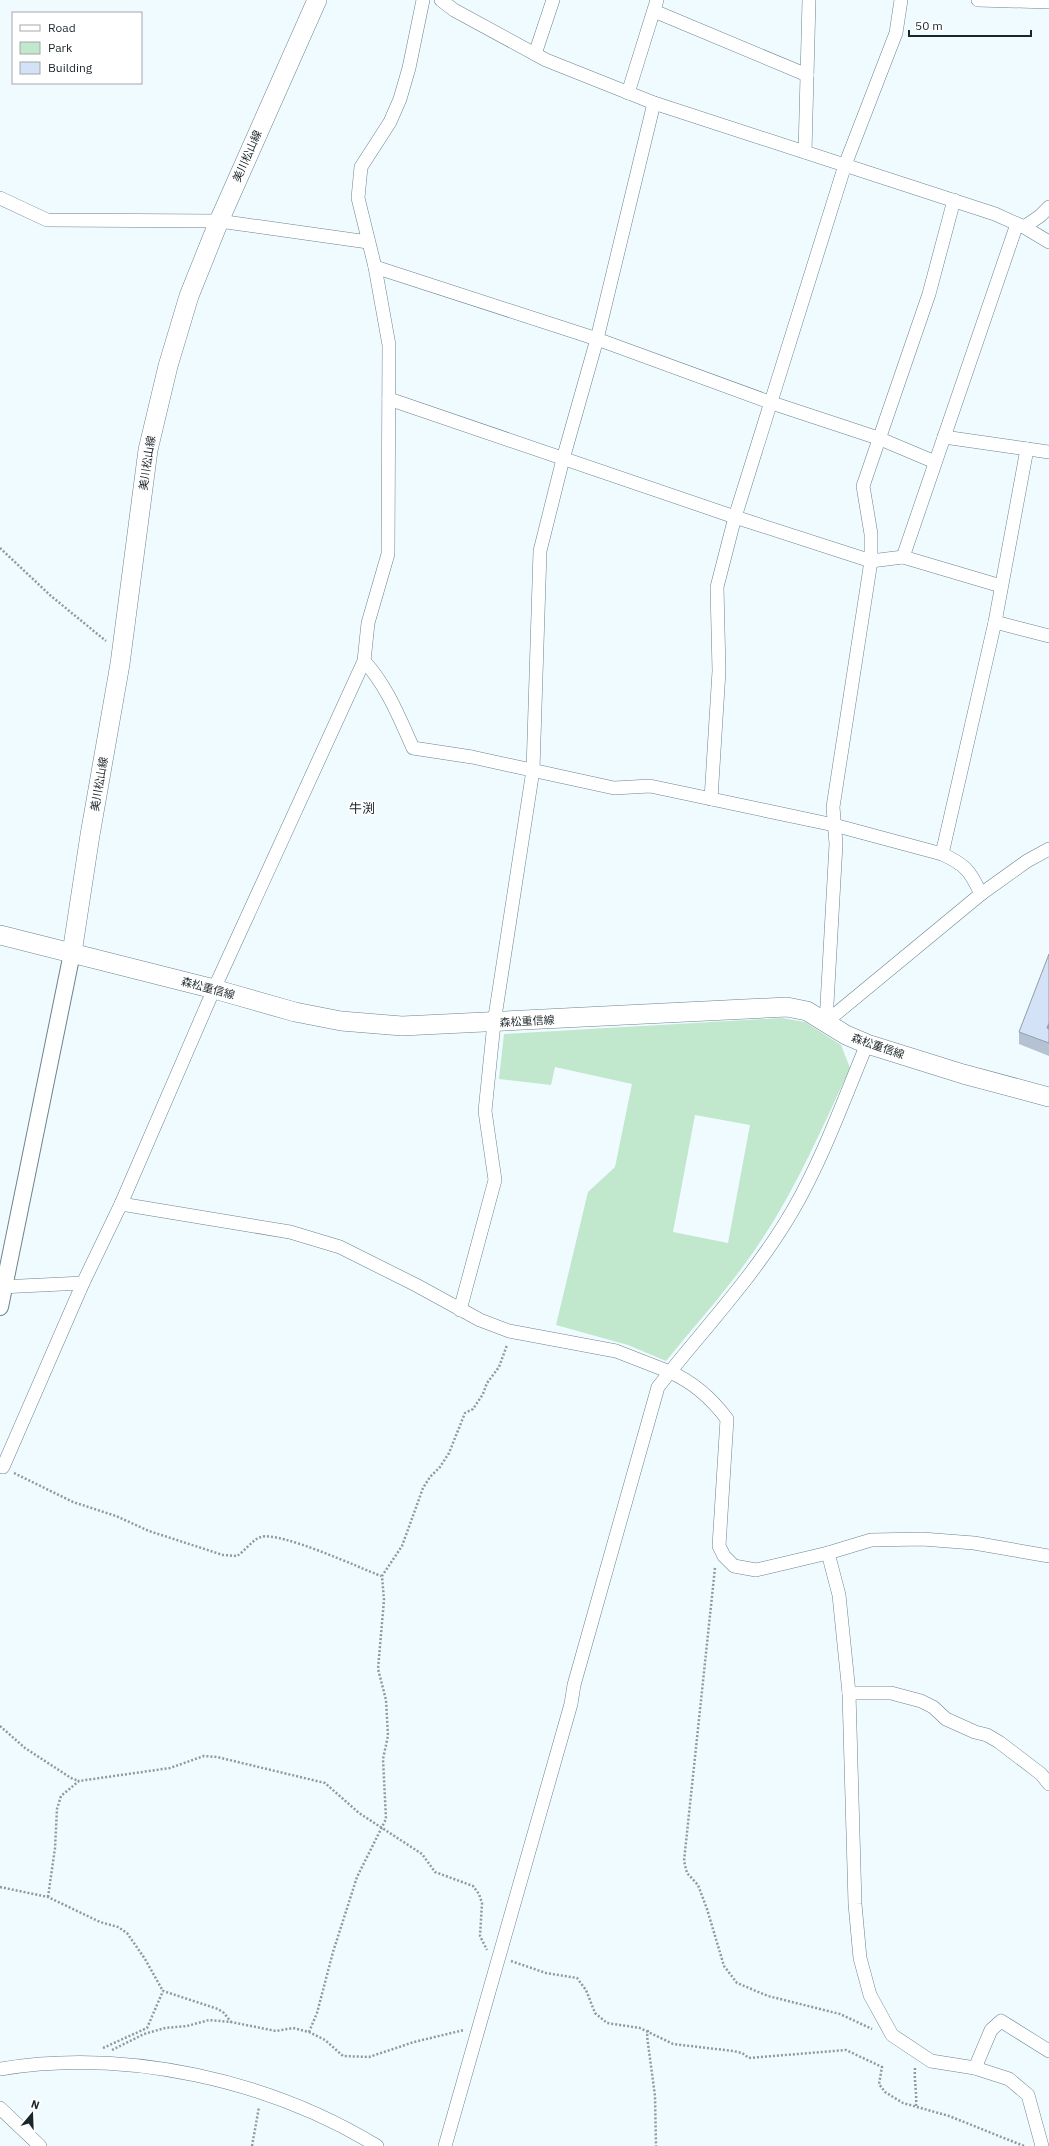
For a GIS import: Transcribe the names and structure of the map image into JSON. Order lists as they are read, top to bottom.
{
  "streets": {
    "main road": ["美川松山線", "森松重信線"]
  },
  "crossings": [
    ["美川松山線", "森松重信線"]
  ],
  "districts": ["牛渕"],
  "legend": ["Road", "Park", "Building"],
  "scale_bar": "50 m",
  "north": "top"
}
